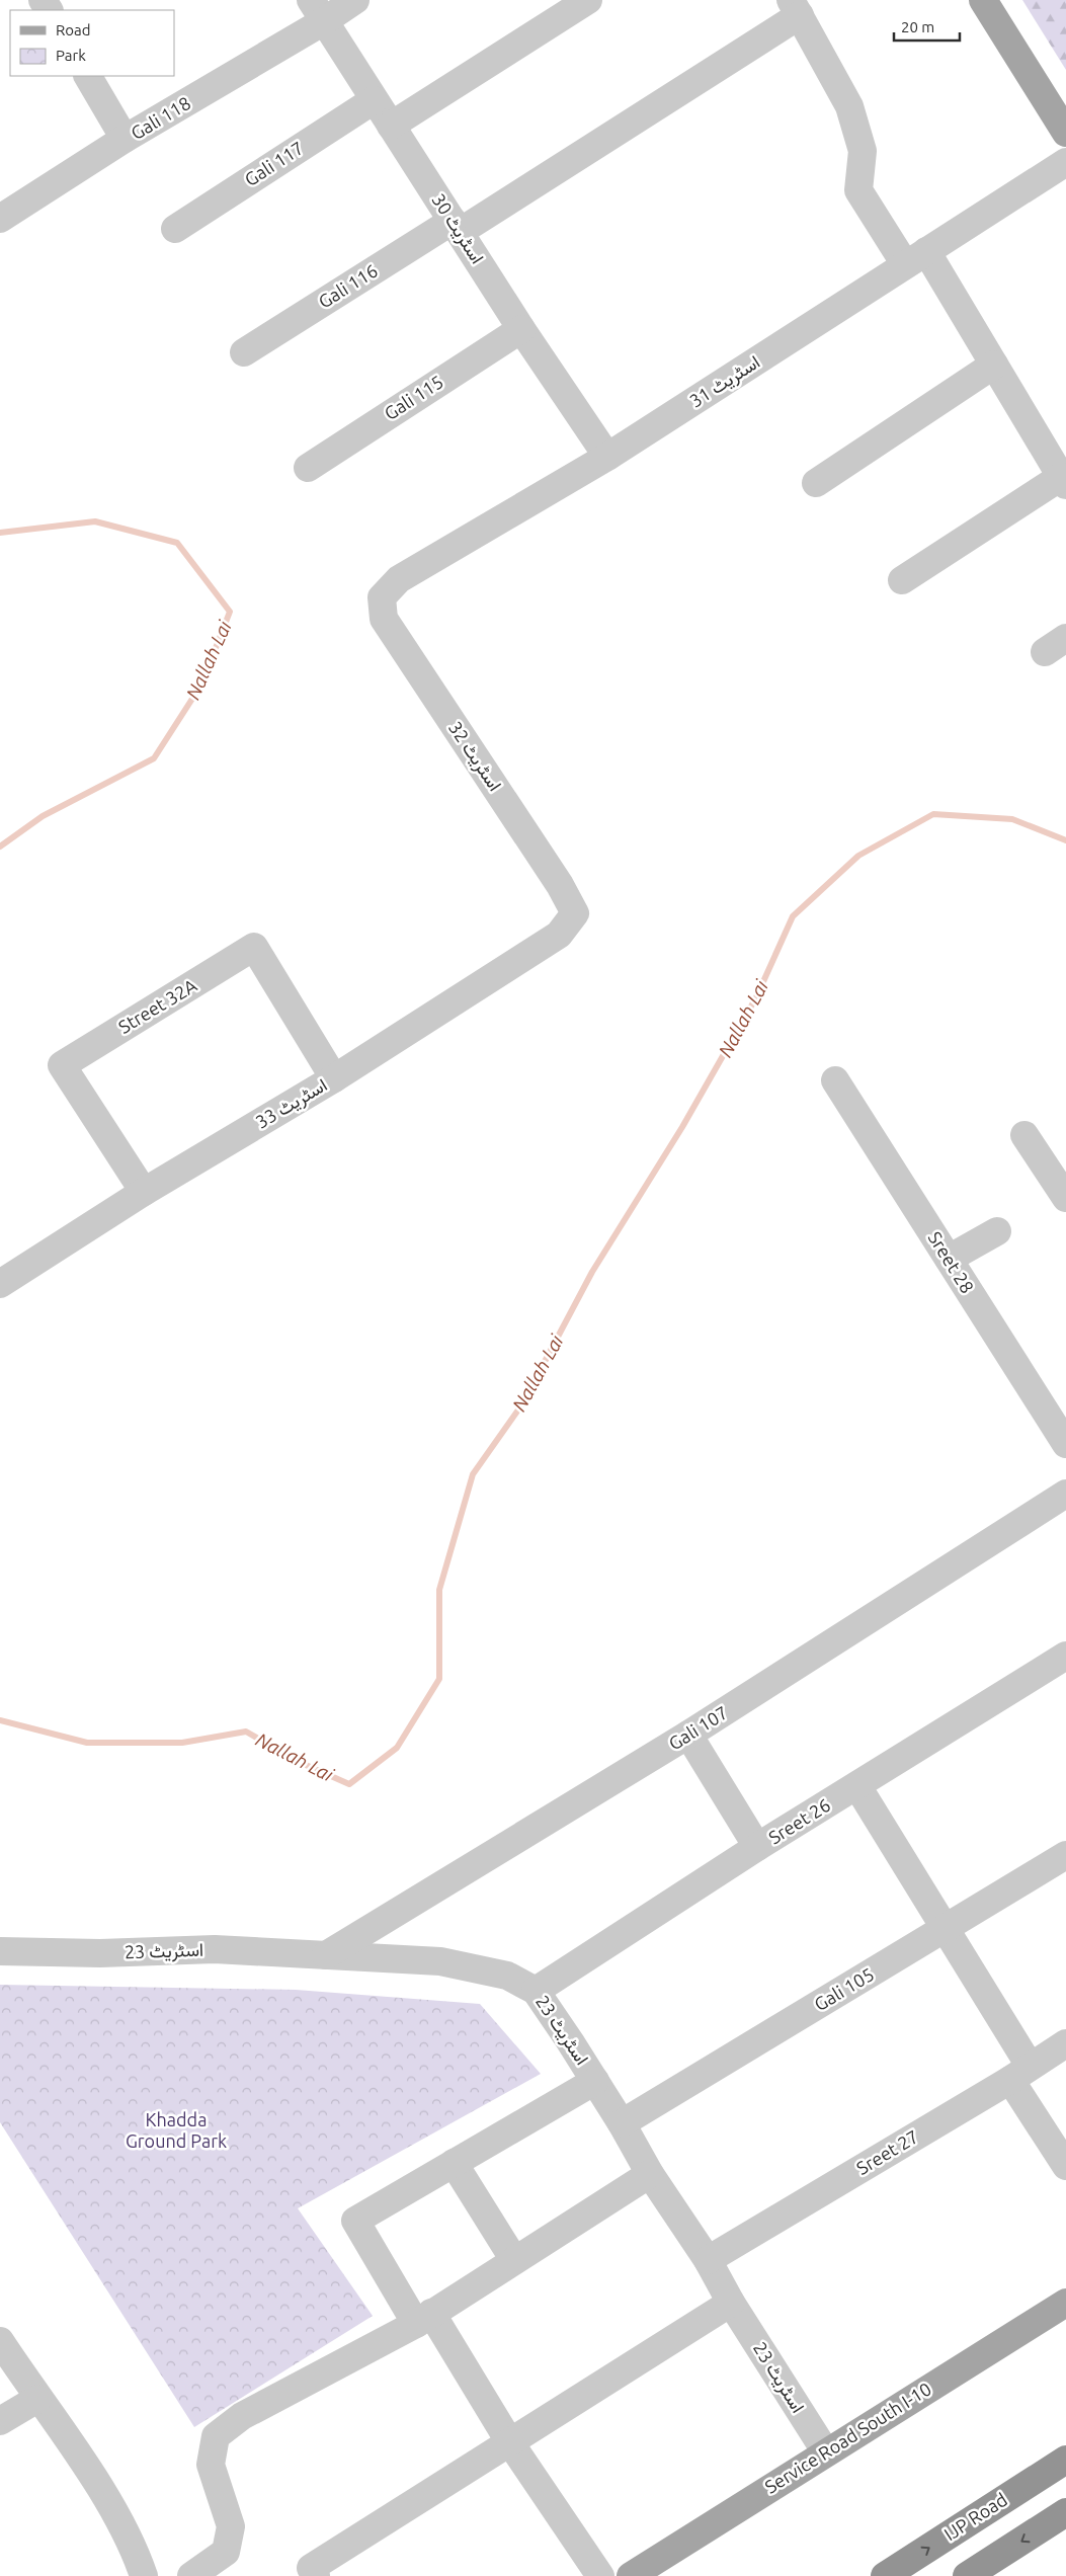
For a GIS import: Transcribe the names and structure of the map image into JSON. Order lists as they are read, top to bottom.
{
  "streets": {
    "highway": ["IJP Road"],
    "main road": ["Service Road South I-10"],
    "street": [
      "Gali 118",
      "Gali 117",
      "اسٹریٹ 30",
      "Gali 116",
      "اسٹریٹ 31",
      "Gali 115",
      "اسٹریٹ 32",
      "Street 32A",
      "اسٹریٹ 33",
      "Sreet 28",
      "Gali 107",
      "Sreet 26",
      "اسٹریٹ 23",
      "Gali 105",
      "Sreet 27"
    ]
  },
  "crossings": [
    ["Gali 118", "اسٹریٹ 30"],
    ["Gali 117", "اسٹریٹ 30"],
    ["اسٹریٹ 30", "Gali 116"],
    ["اسٹریٹ 30", "اسٹریٹ 31"],
    ["اسٹریٹ 30", "Gali 115"],
    ["اسٹریٹ 31", "اسٹریٹ 32"],
    ["اسٹریٹ 32", "اسٹریٹ 33"],
    ["Street 32A", "اسٹریٹ 33"],
    ["Gali 107", "اسٹریٹ 23"],
    ["Sreet 26", "اسٹریٹ 23"],
    ["اسٹریٹ 23", "Gali 105"],
    ["اسٹریٹ 23", "Sreet 27"],
    ["اسٹریٹ 23", "Service Road South I-10"]
  ],
  "water": ["Nallah Lai"],
  "parks": ["Khadda Ground Park"],
  "legend": ["Road", "Park"],
  "scale_bar": "20 m"
}
